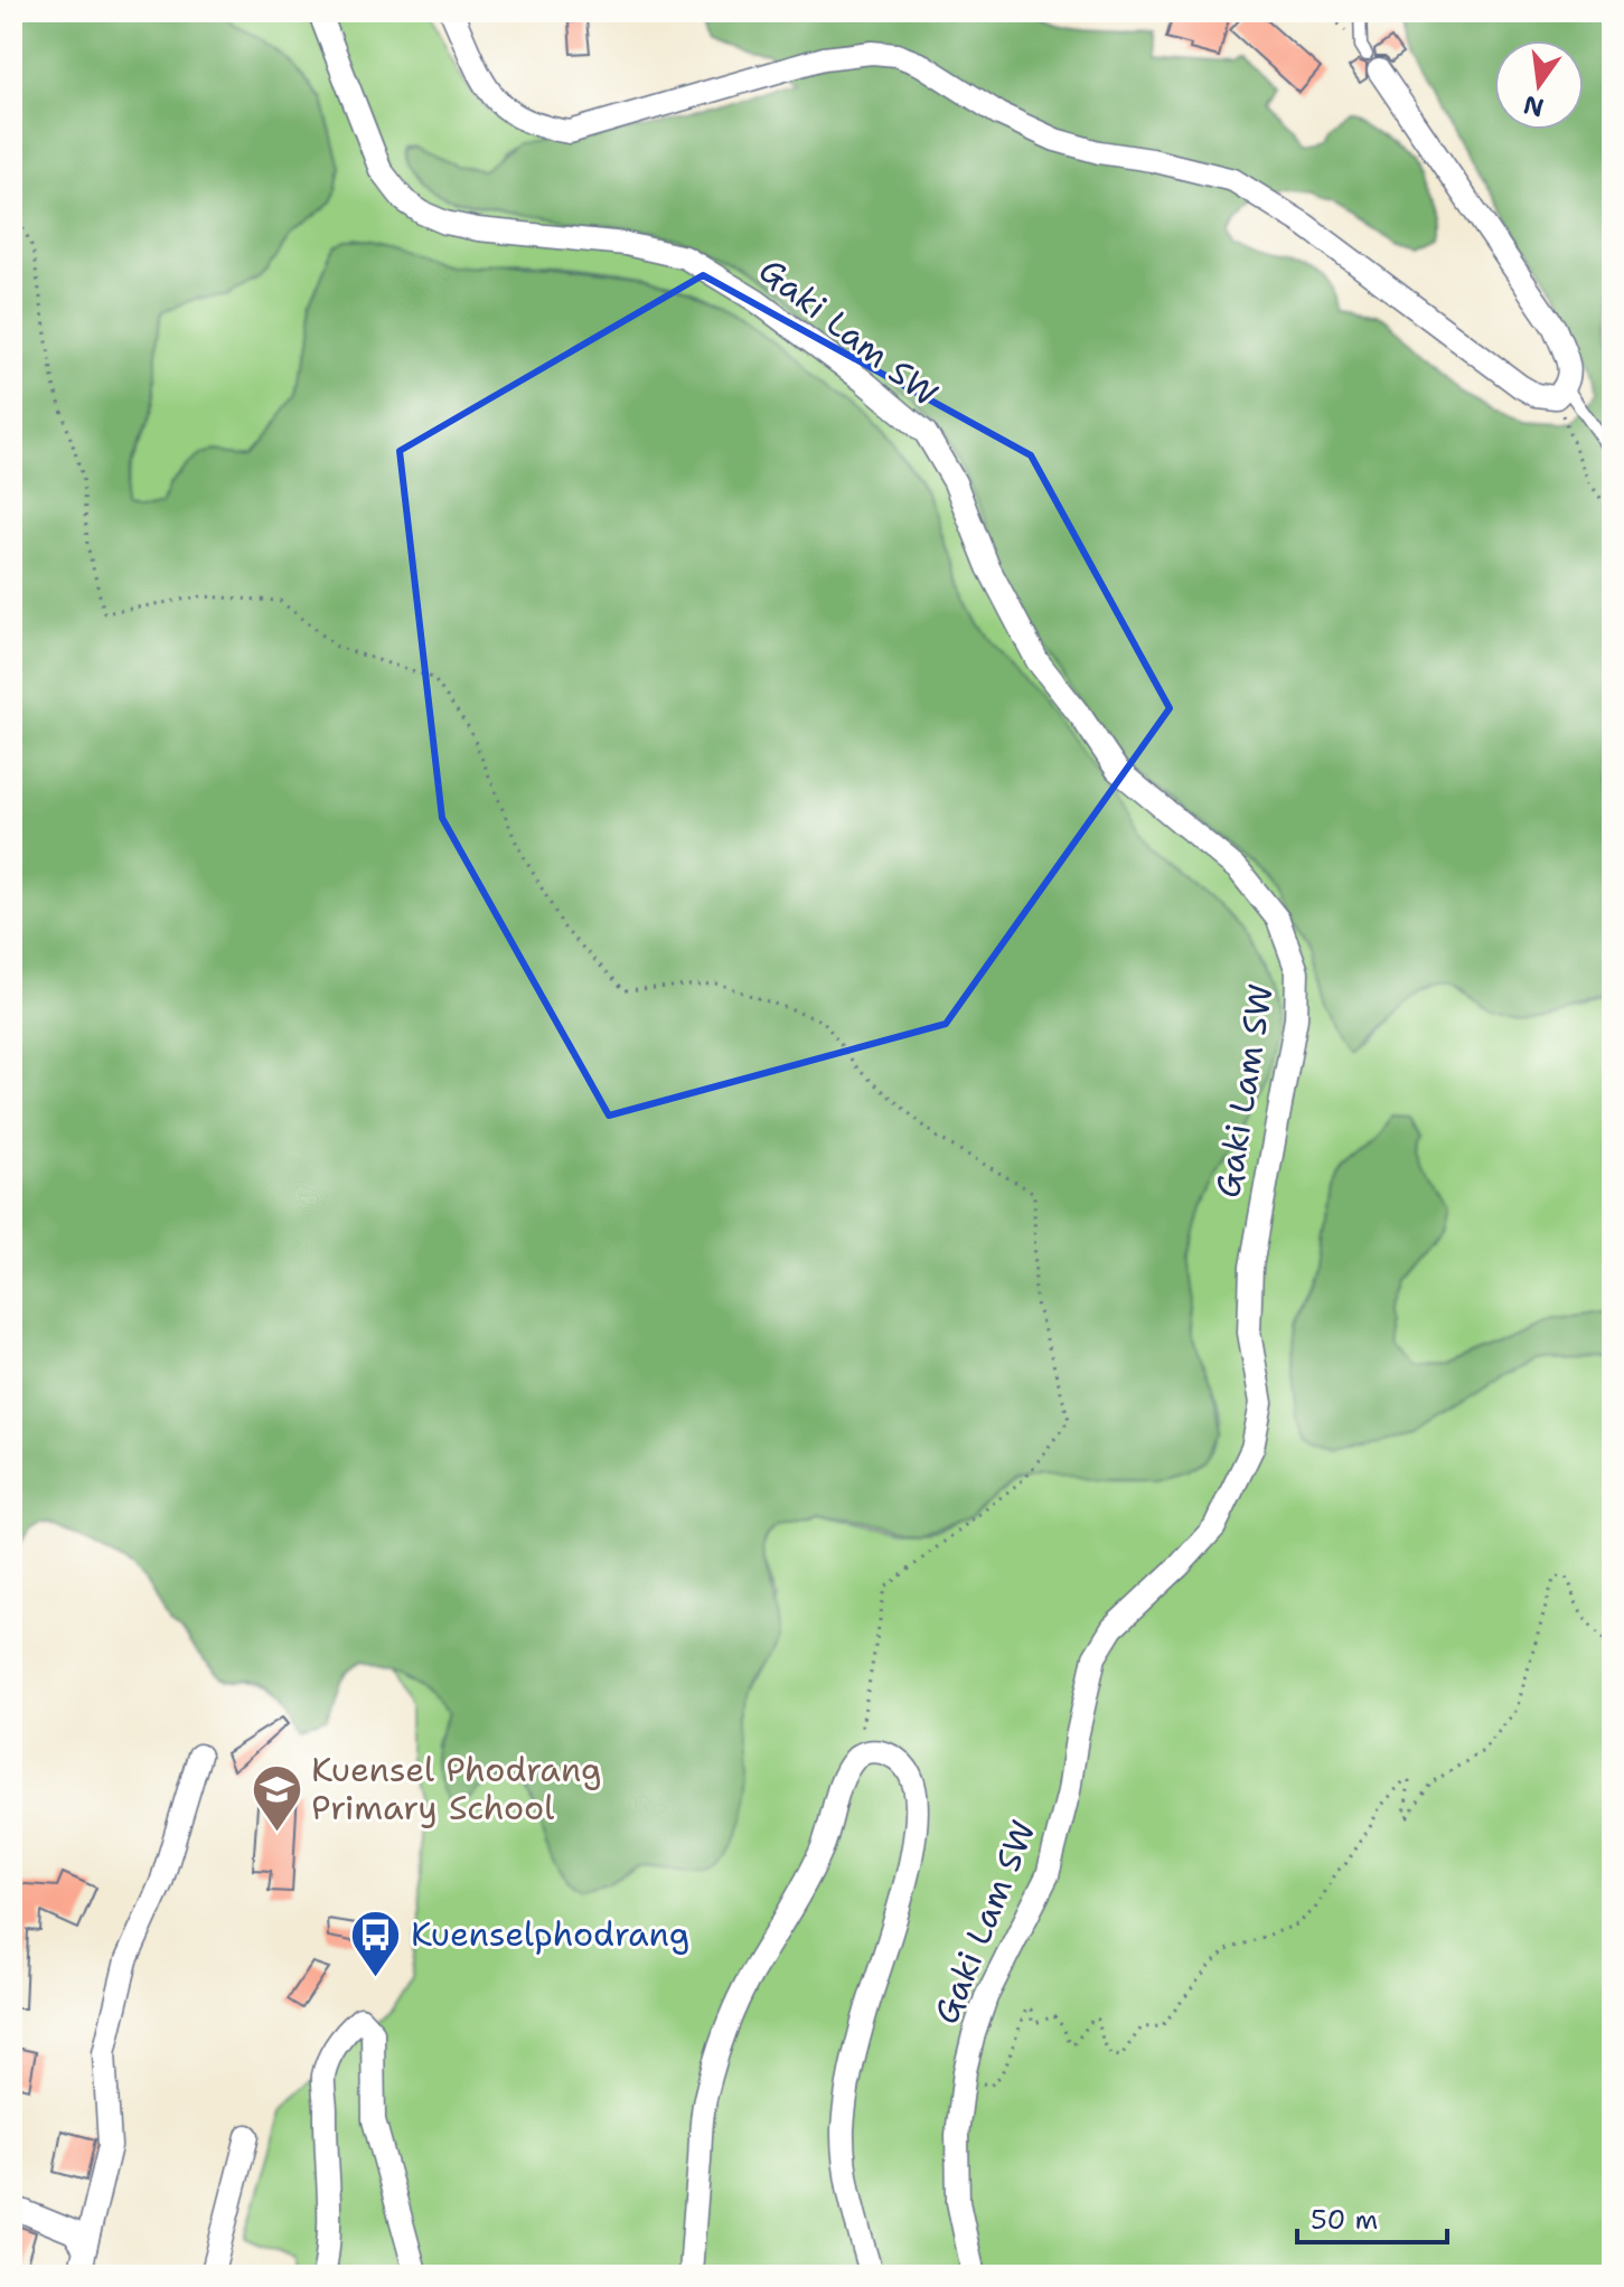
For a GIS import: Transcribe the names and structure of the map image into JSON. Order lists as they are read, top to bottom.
{
  "streets": {
    "street": ["Gaki Lam SW"]
  },
  "places": {
    "school or university": ["Kuensel Phodrang Primary School"],
    "bus stop": ["Kuenselphodrang"]
  },
  "scale_bar": "50 m",
  "north": "bottom"
}
